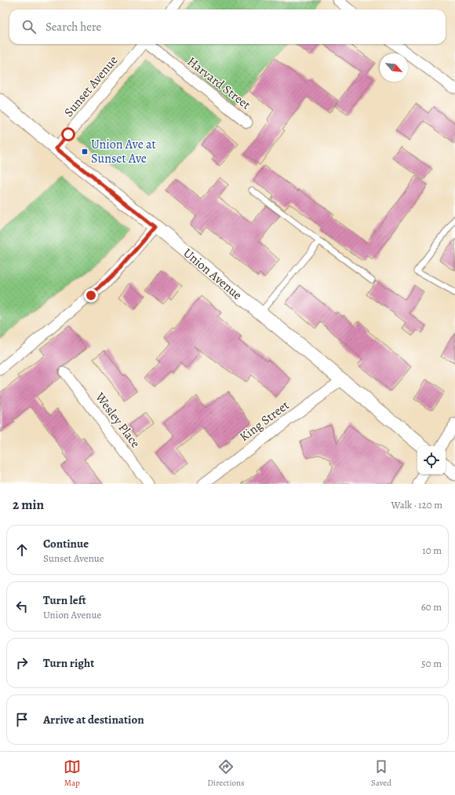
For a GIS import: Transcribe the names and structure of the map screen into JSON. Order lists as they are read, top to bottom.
{
  "streets": {
    "street": [
      "Harvard Street",
      "Sunset Avenue",
      "Union Avenue",
      "Wesley Place",
      "King Street"
    ]
  },
  "crossings": [
    ["Sunset Avenue", "Union Avenue"],
    ["Union Avenue", "King Street"]
  ],
  "places": {
    "transit": ["Union Ave at Sunset Ave"]
  },
  "north": "bottom right",
  "page": {
    "search": "Search here",
    "heading": ["2 min", "Walk · 120 m"],
    "list": [
      ["Continue", "Sunset Avenue", "10 m"],
      ["Turn left", "Union Avenue", "60 m"],
      ["Turn right", "50 m"],
      "Arrive at destination"
    ],
    "nav": ["Map", "Directions", "Saved"]
  }
}
